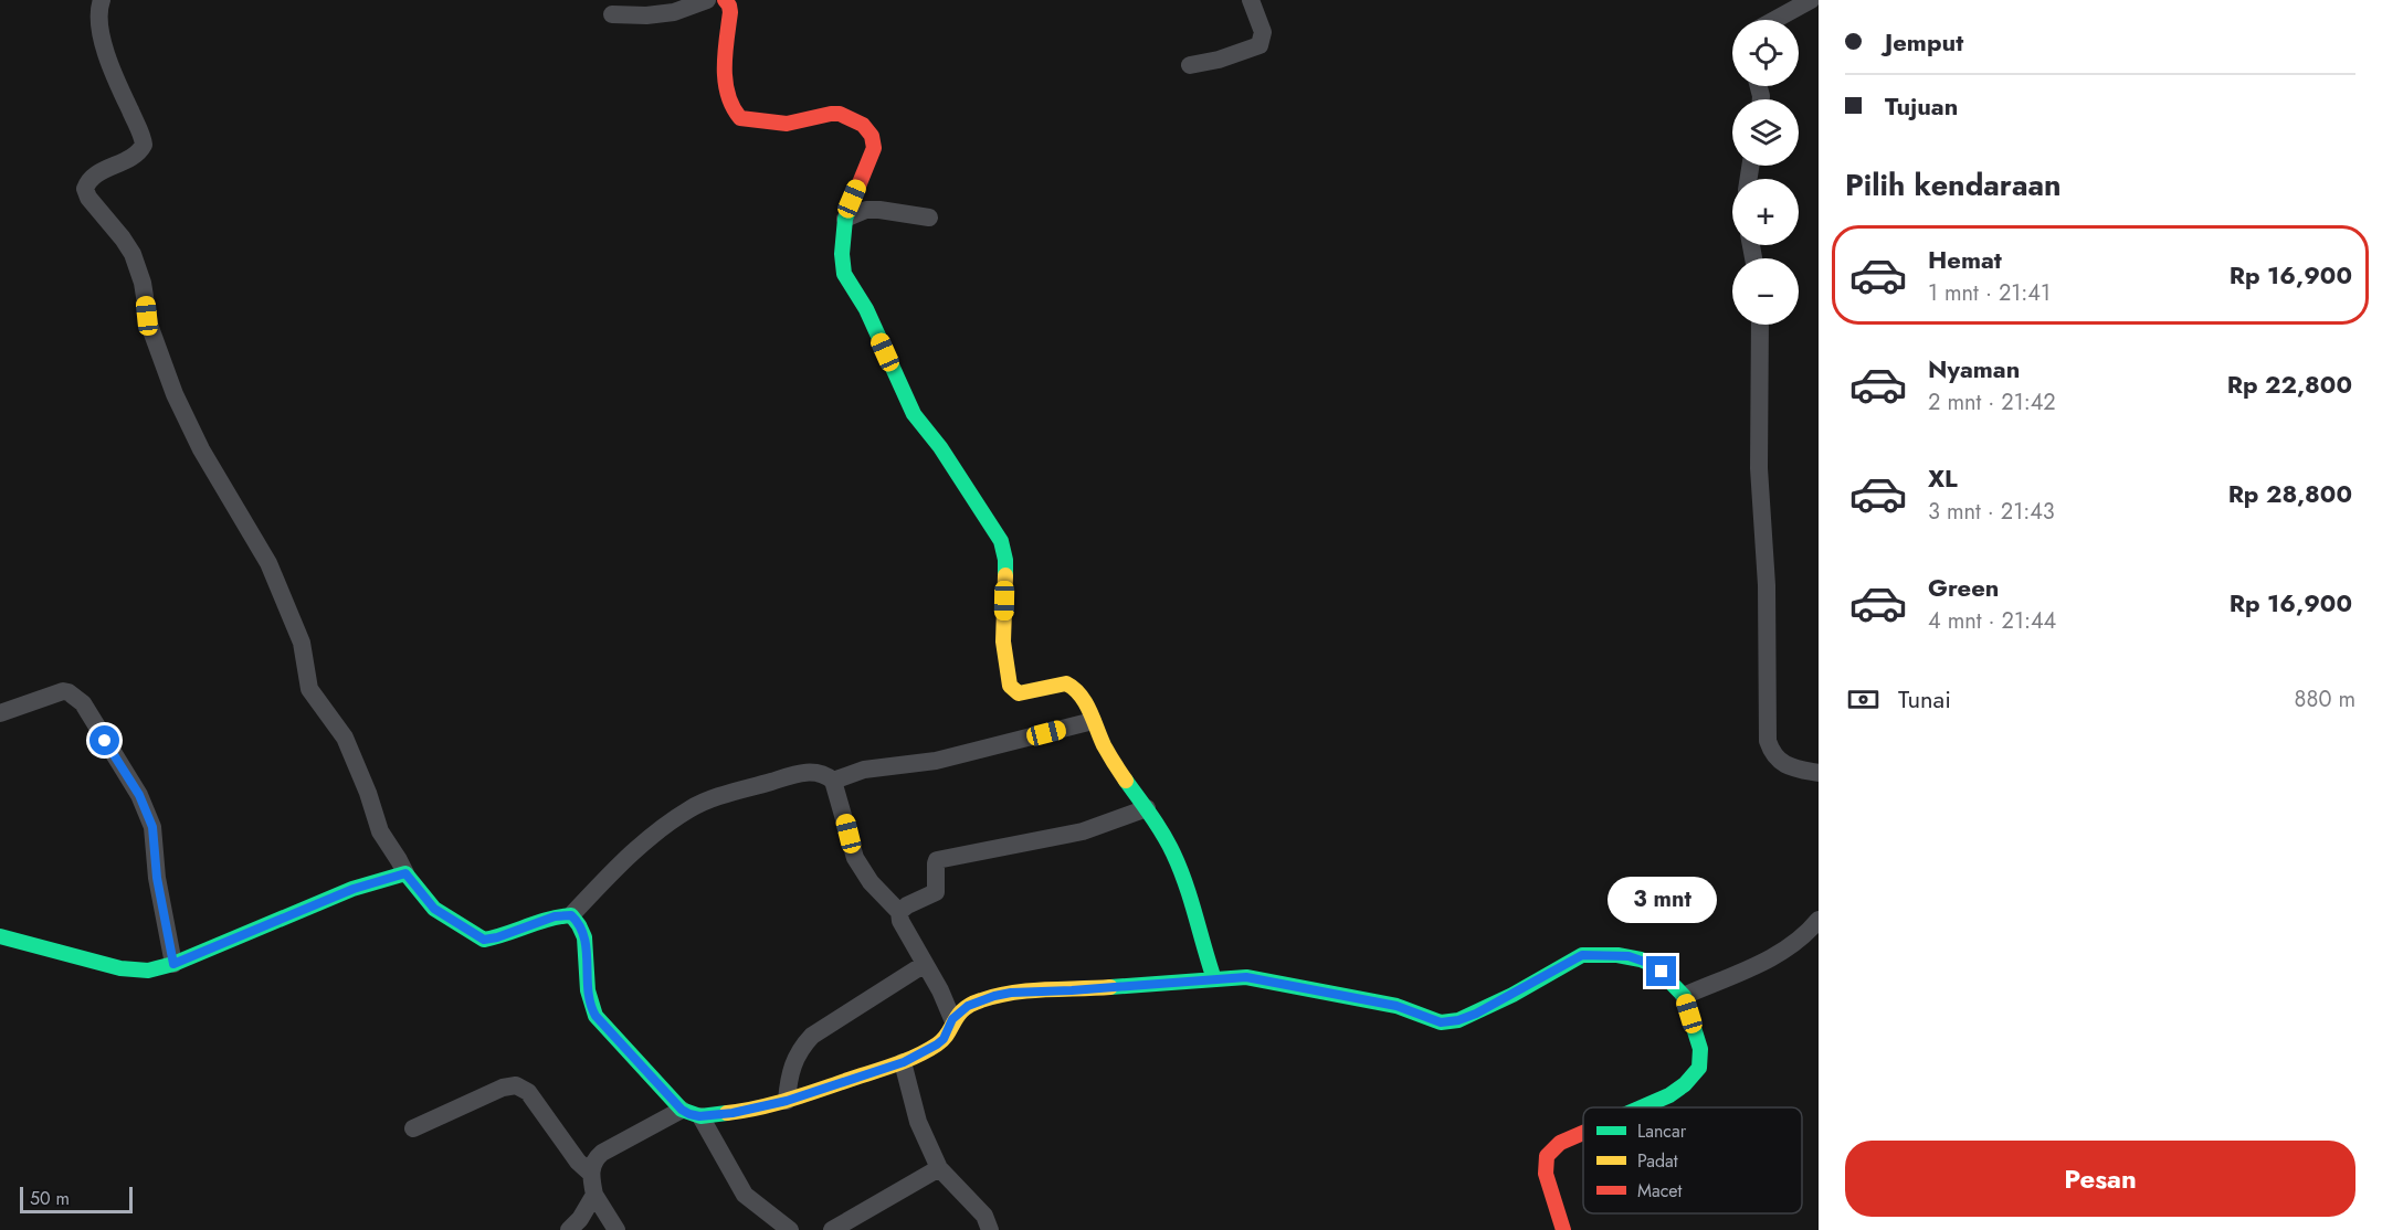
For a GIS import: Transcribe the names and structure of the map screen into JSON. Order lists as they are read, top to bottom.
{
  "legend": ["Lancar", "Padat", "Macet"],
  "scale_bar": "50 m",
  "page": {
    "banner": ["Jemput", "Tujuan"],
    "map_buttons": ["+", "−"],
    "heading": "Pilih kendaraan",
    "list": [
      {
        "name": "Hemat",
        "note": "1 mnt · 21:41",
        "value": "Rp 16,900"
      },
      {
        "name": "Nyaman",
        "note": "2 mnt · 21:42",
        "value": "Rp 22,800"
      },
      {
        "name": "XL",
        "note": "3 mnt · 21:43",
        "value": "Rp 28,800"
      },
      {
        "name": "Green",
        "note": "4 mnt · 21:44",
        "value": "Rp 16,900"
      }
    ],
    "pay": ["Tunai", "880 m"],
    "bubble": "3 mnt",
    "buttons": "Pesan",
    "scale": "50 m"
  }
}
